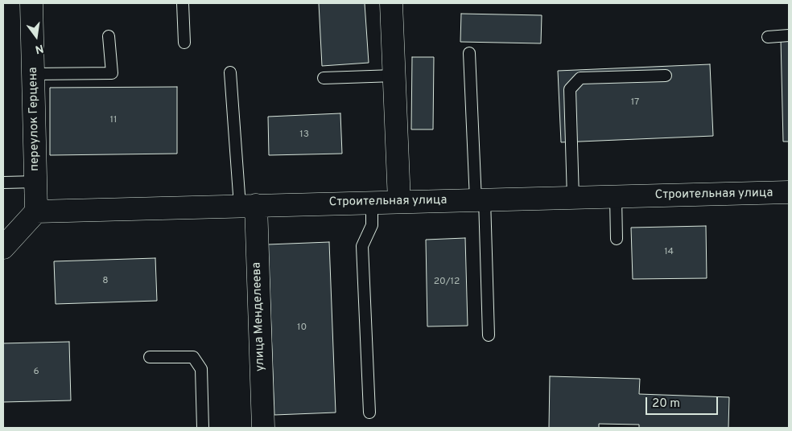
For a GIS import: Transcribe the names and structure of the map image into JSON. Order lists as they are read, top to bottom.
{
  "streets": {
    "street": ["переулок Герцена", "Строительная улица", "улица Менделеева"]
  },
  "crossings": [
    ["переулок Герцена", "Строительная улица"],
    ["Строительная улица", "улица Менделеева"]
  ],
  "house_numbers": [
    "17",
    "11",
    "13",
    "14",
    "8",
    "20/12",
    "10",
    "6"
  ],
  "scale_bar": "20 m",
  "north": "bottom"
}
